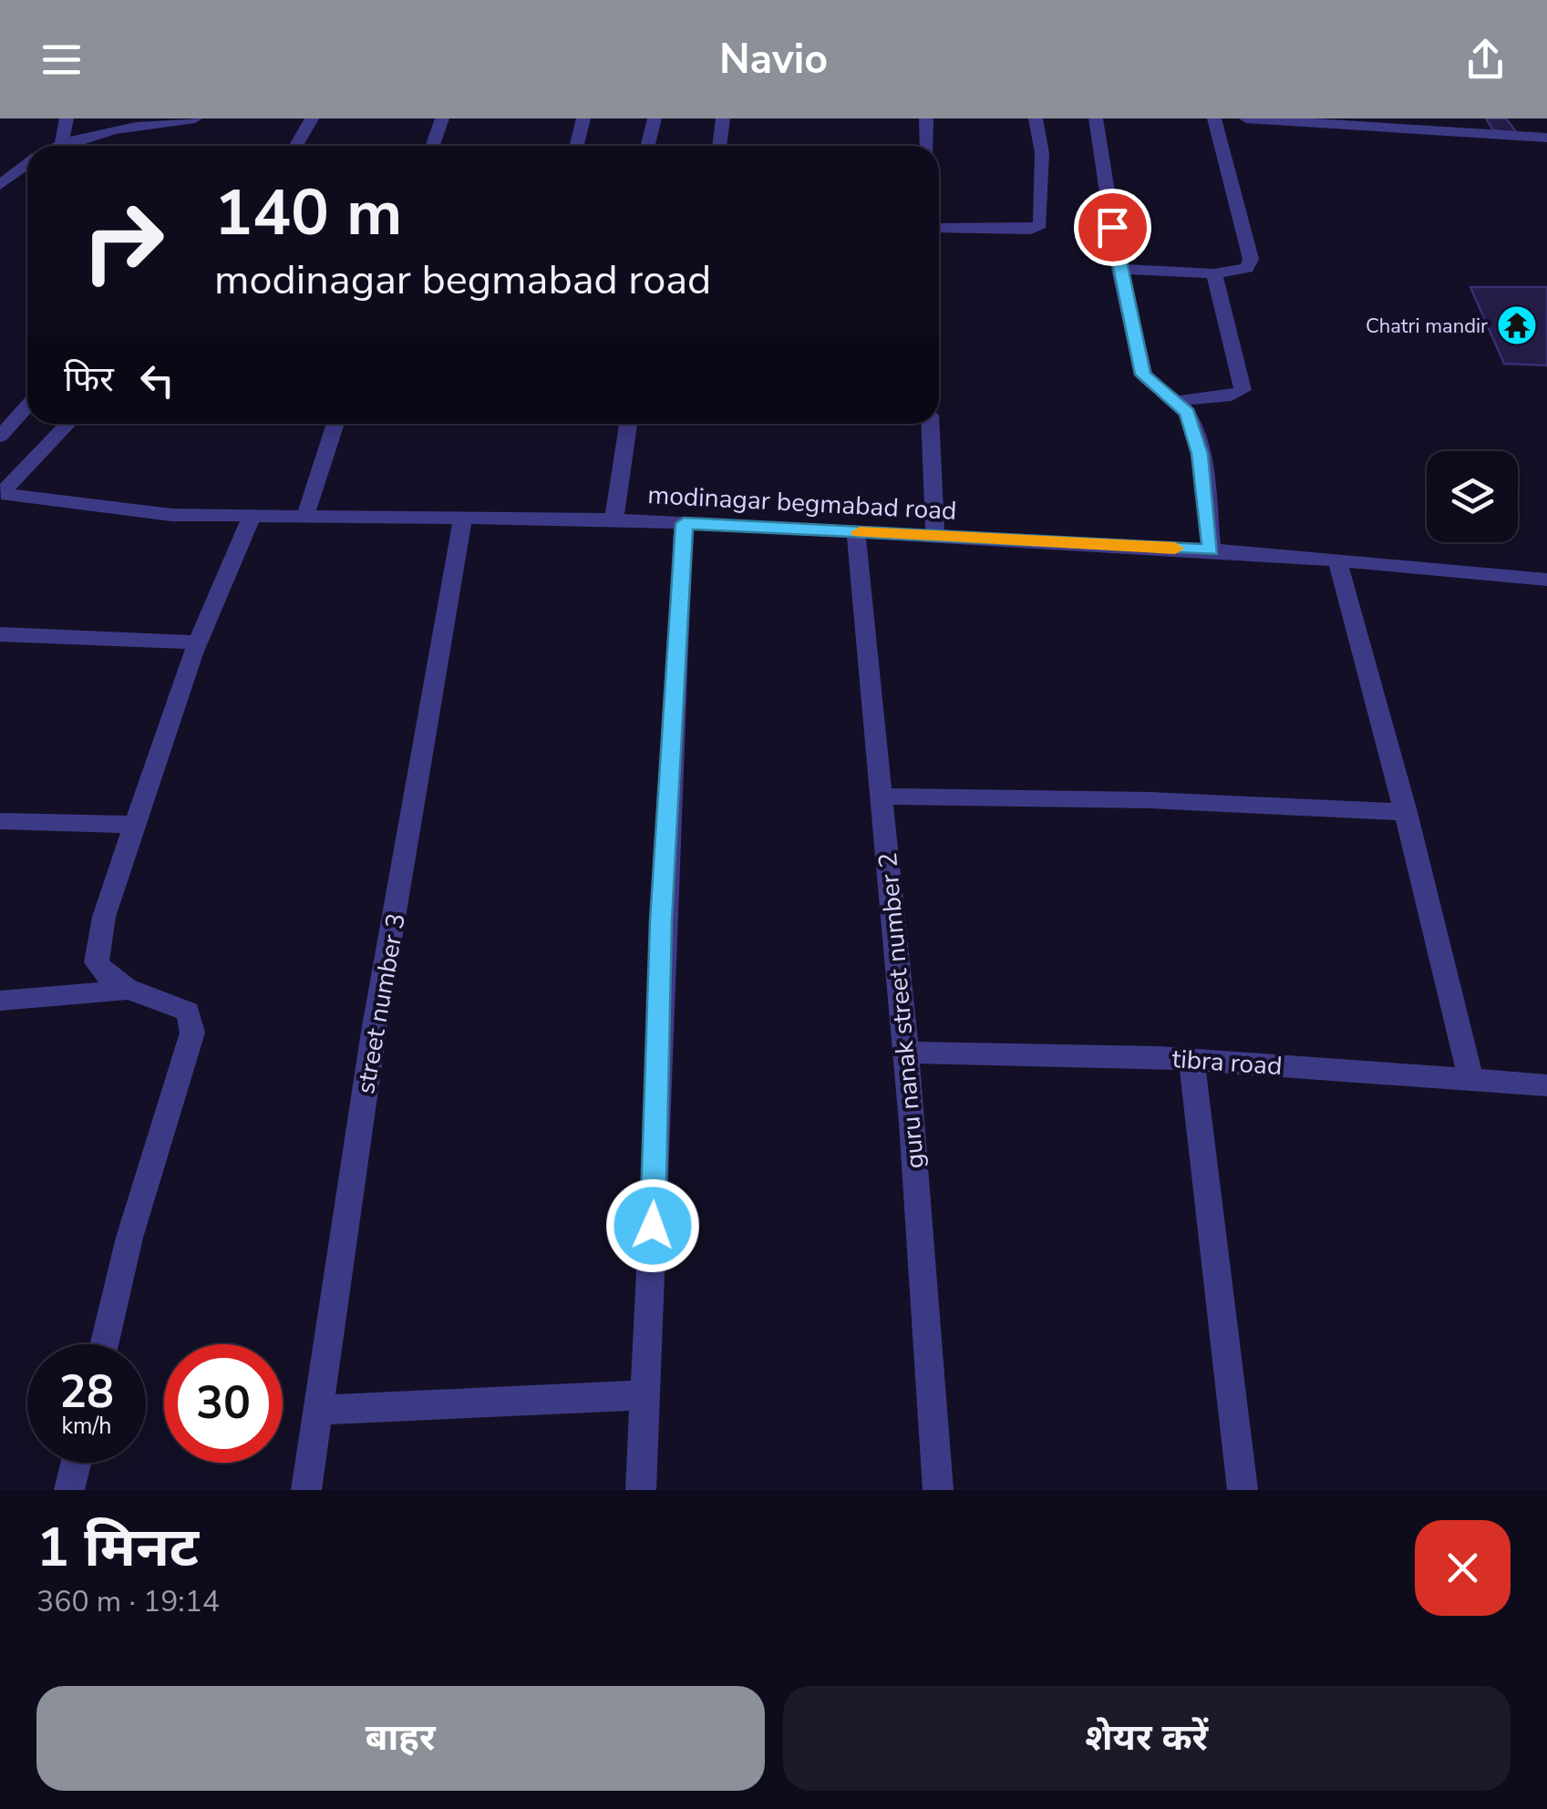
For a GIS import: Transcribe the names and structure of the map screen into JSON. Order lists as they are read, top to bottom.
{
  "streets": {
    "street": [
      "modinagar begmabad road",
      "street number 3",
      "guru nanak street number 2",
      "tibra road"
    ]
  },
  "crossings": [
    ["modinagar begmabad road", "street number 3"],
    ["modinagar begmabad road", "guru nanak street number 2"],
    ["guru nanak street number 2", "tibra road"]
  ],
  "places": {
    "temple": ["Chatri mandir"]
  },
  "page": {
    "header": "Navio",
    "turn": ["140 m", "modinagar begmabad road"],
    "then": "फिर",
    "speed": "28 km/h",
    "limit": "30",
    "heading": ["1 मिनट", "360 m · 19:14"],
    "buttons": ["बाहर", "शेयर करें"]
  }
}
